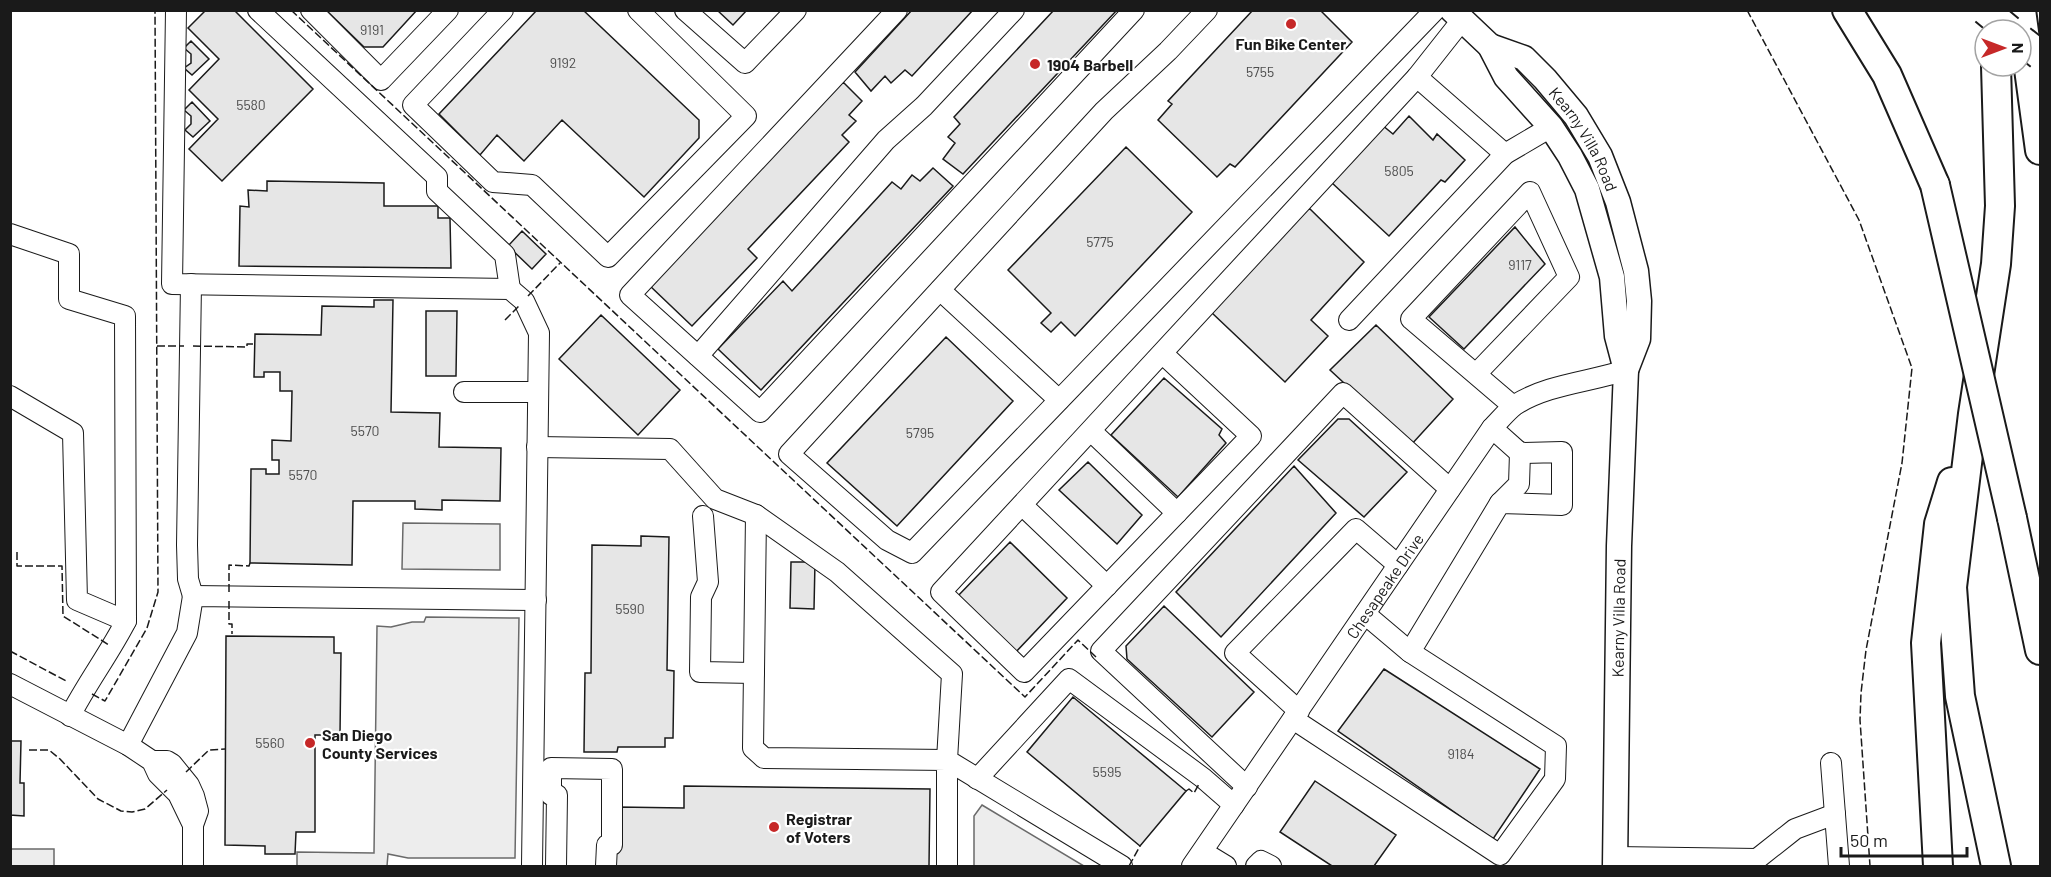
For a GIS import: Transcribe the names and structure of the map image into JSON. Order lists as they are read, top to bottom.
{
  "streets": {
    "main road": ["Kearny Villa Road"],
    "street": ["Chesapeake Drive"]
  },
  "crossings": [
    ["Kearny Villa Road", "Chesapeake Drive"]
  ],
  "places": [
    "Fun Bike Center",
    "1904 Barbell",
    "San Diego County Services",
    "Registrar of Voters"
  ],
  "house_numbers": [
    "9191",
    "9192",
    "5755",
    "5580",
    "5805",
    "5775",
    "9117",
    "5570",
    "5795",
    "5570",
    "5590",
    "5560",
    "9184",
    "5595"
  ],
  "scale_bar": "50 m",
  "north": "right"
}
